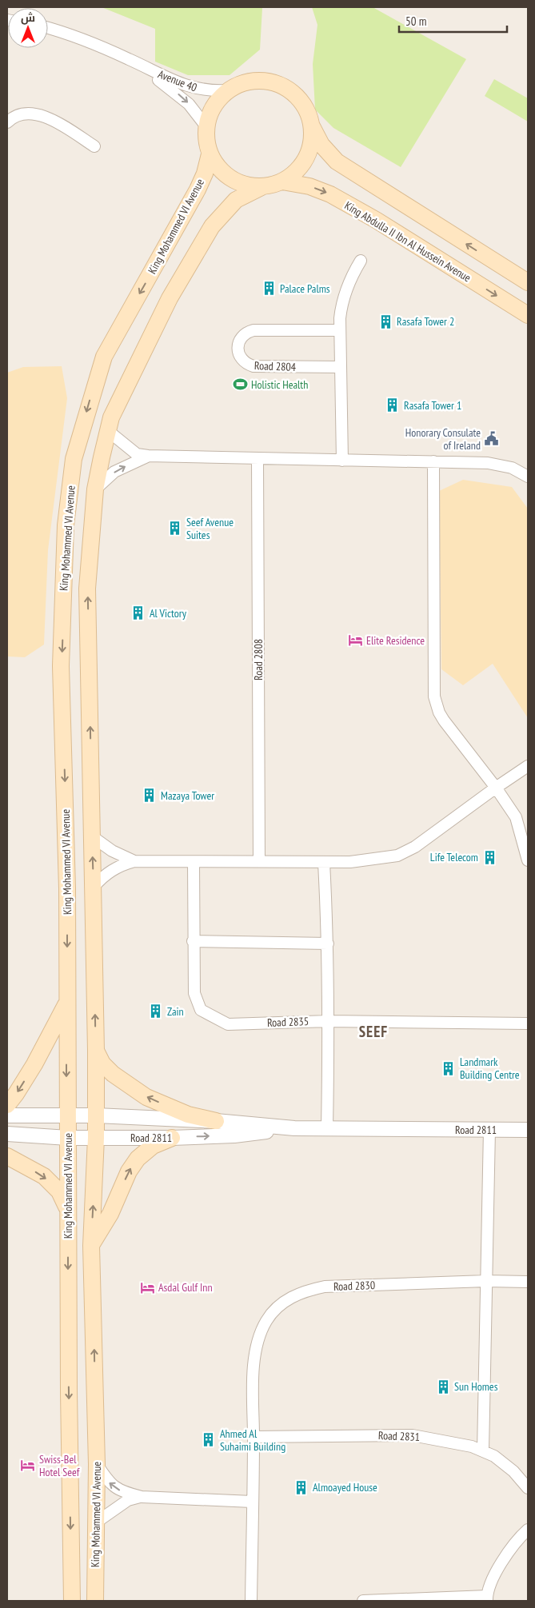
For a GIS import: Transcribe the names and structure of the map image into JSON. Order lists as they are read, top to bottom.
{
  "streets": {
    "main road": ["King Mohammed VI Avenue", "King Abdulla II Ibn Al Hussein Avenue"],
    "street": [
      "Avenue 40",
      "Road 2804",
      "Road 2808",
      "Road 2835",
      "Road 2811",
      "Road 2830",
      "Road 2831"
    ]
  },
  "crossings": [
    ["Avenue 40", "King Mohammed VI Avenue"],
    ["Avenue 40", "King Abdulla II Ibn Al Hussein Avenue"],
    ["King Mohammed VI Avenue", "King Abdulla II Ibn Al Hussein Avenue"],
    ["King Mohammed VI Avenue", "Road 2811"],
    ["Road 2830", "Road 2831"]
  ],
  "districts": ["SEEF"],
  "places": {
    "building": [
      "Palace Palms",
      "Rasafa Tower 2",
      "Rasafa Tower 1",
      "Seef Avenue Suites",
      "Al Victory",
      "Mazaya Tower",
      "Life Telecom",
      "Zain",
      "Landmark Building Centre",
      "Sun Homes",
      "Ahmed Al Suhaimi Building",
      "Almoayed House"
    ],
    "sports": ["Holistic Health"],
    "public building": ["Honorary Consulate of Ireland"],
    "hotel": ["Elite Residence", "Asdal Gulf Inn", "Swiss-Bel Hotel Seef"]
  },
  "scale_bar": "50 m",
  "north": "top"
}
